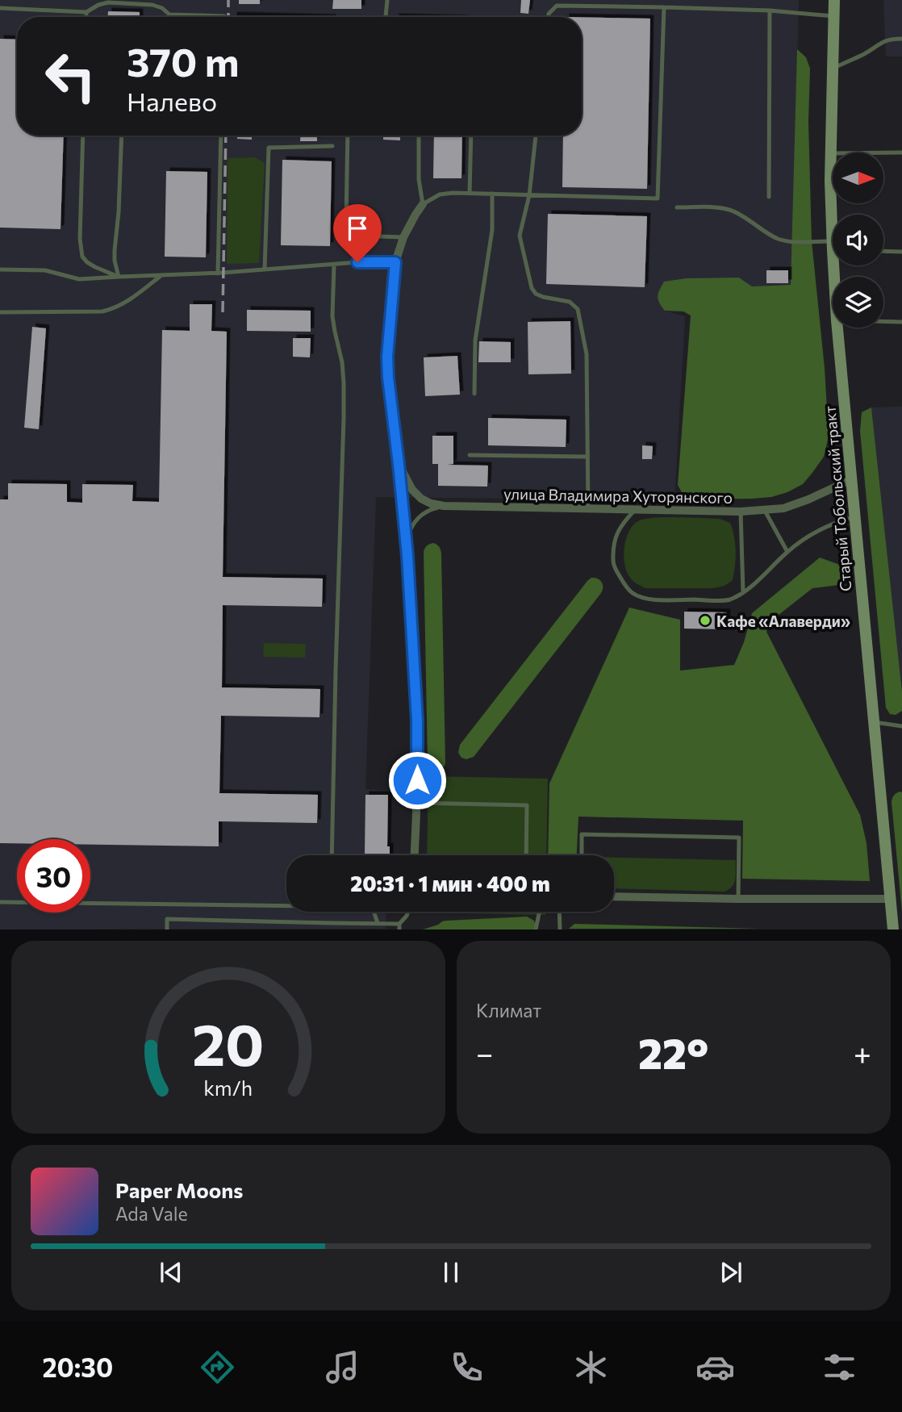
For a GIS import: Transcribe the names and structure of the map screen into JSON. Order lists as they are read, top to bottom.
{
  "streets": {
    "street": ["улица Владимира Хуторянского", "Старый Тобольский тракт"]
  },
  "crossings": [
    ["улица Владимира Хуторянского", "Старый Тобольский тракт"]
  ],
  "places": ["Кафе «Алаверди»"],
  "north": "right",
  "page": {
    "turn": ["370 m", "Налево"],
    "limit": "30",
    "trip": "20:31 · 1 мин · 400 m",
    "tile": "Климат",
    "heat": ["−", "22°", "+"],
    "song": ["Paper Moons", "Ada Vale"],
    "tabs": "20:30",
    "gauge": ["20", "km/h"]
  }
}
